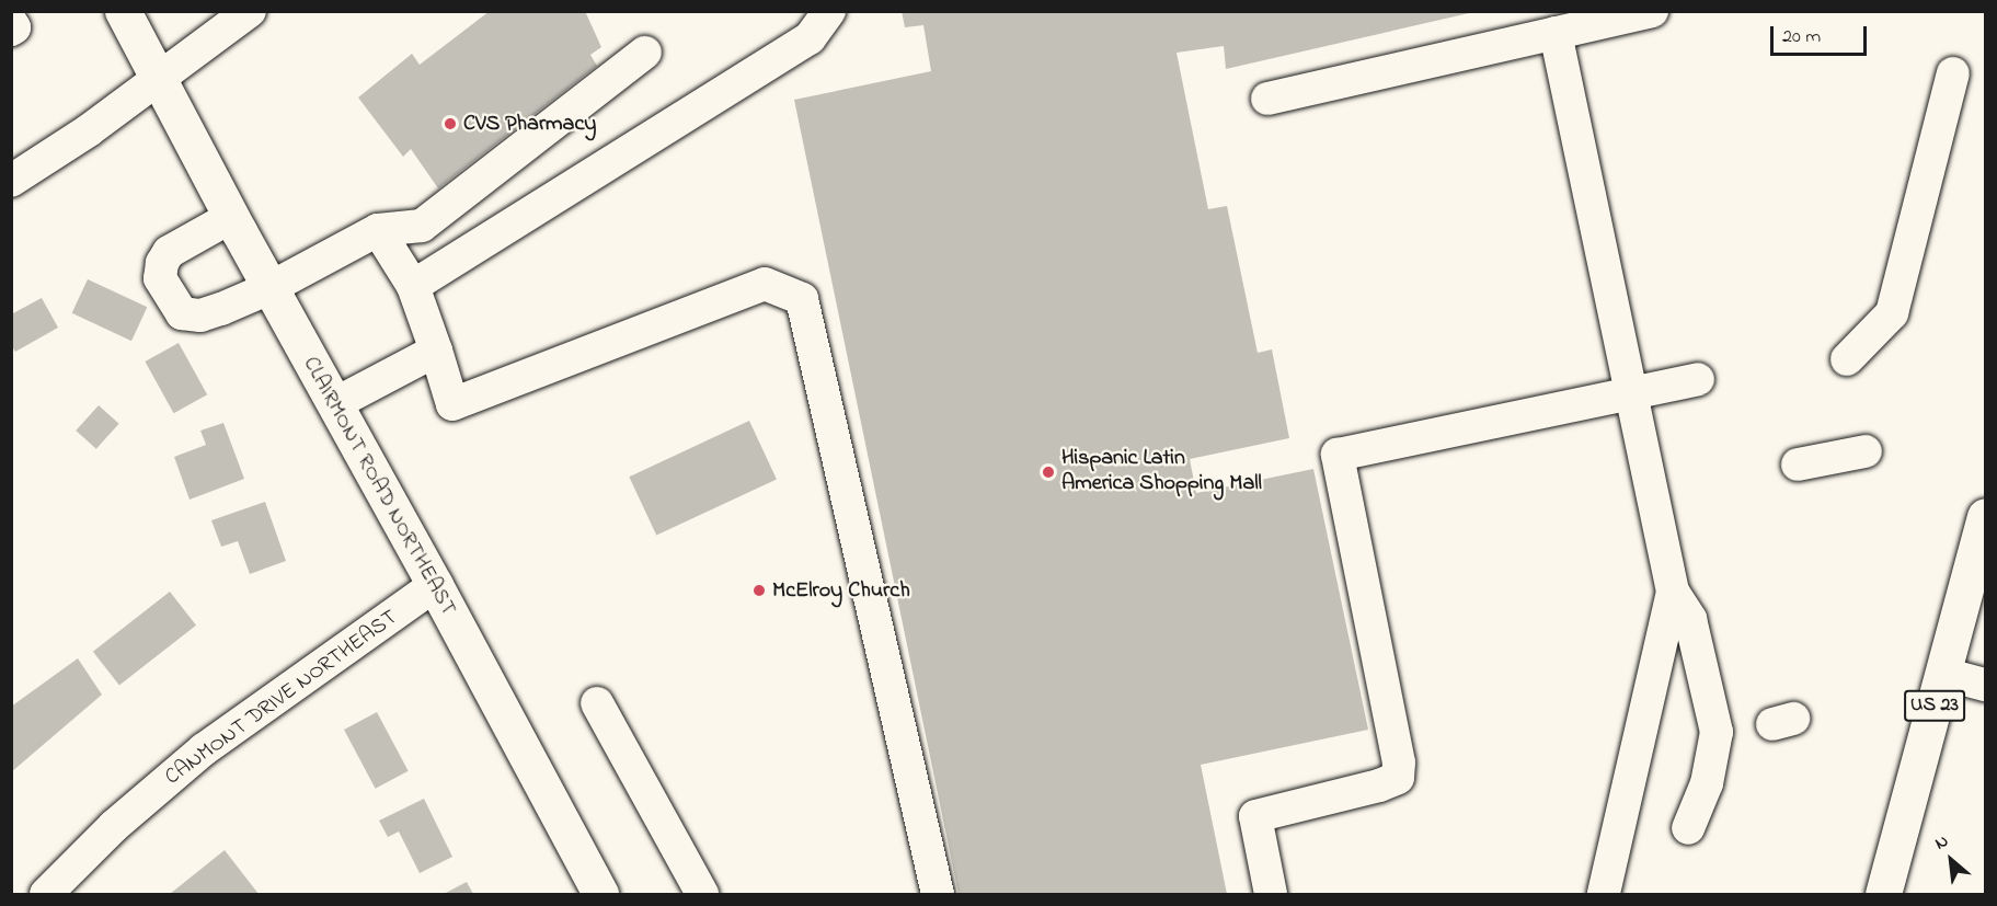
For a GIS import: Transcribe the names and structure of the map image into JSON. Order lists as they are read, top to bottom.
{
  "streets": {
    "main road": ["CLAIRMONT ROAD NORTHEAST", "US 23"],
    "street": ["CANMONT DRIVE NORTHEAST"]
  },
  "crossings": [
    ["CLAIRMONT ROAD NORTHEAST", "CANMONT DRIVE NORTHEAST"]
  ],
  "places": ["CVS Pharmacy", "Hispanic Latin America Shopping Mall", "McElroy Church"],
  "scale_bar": "20 m",
  "north": "top left"
}
